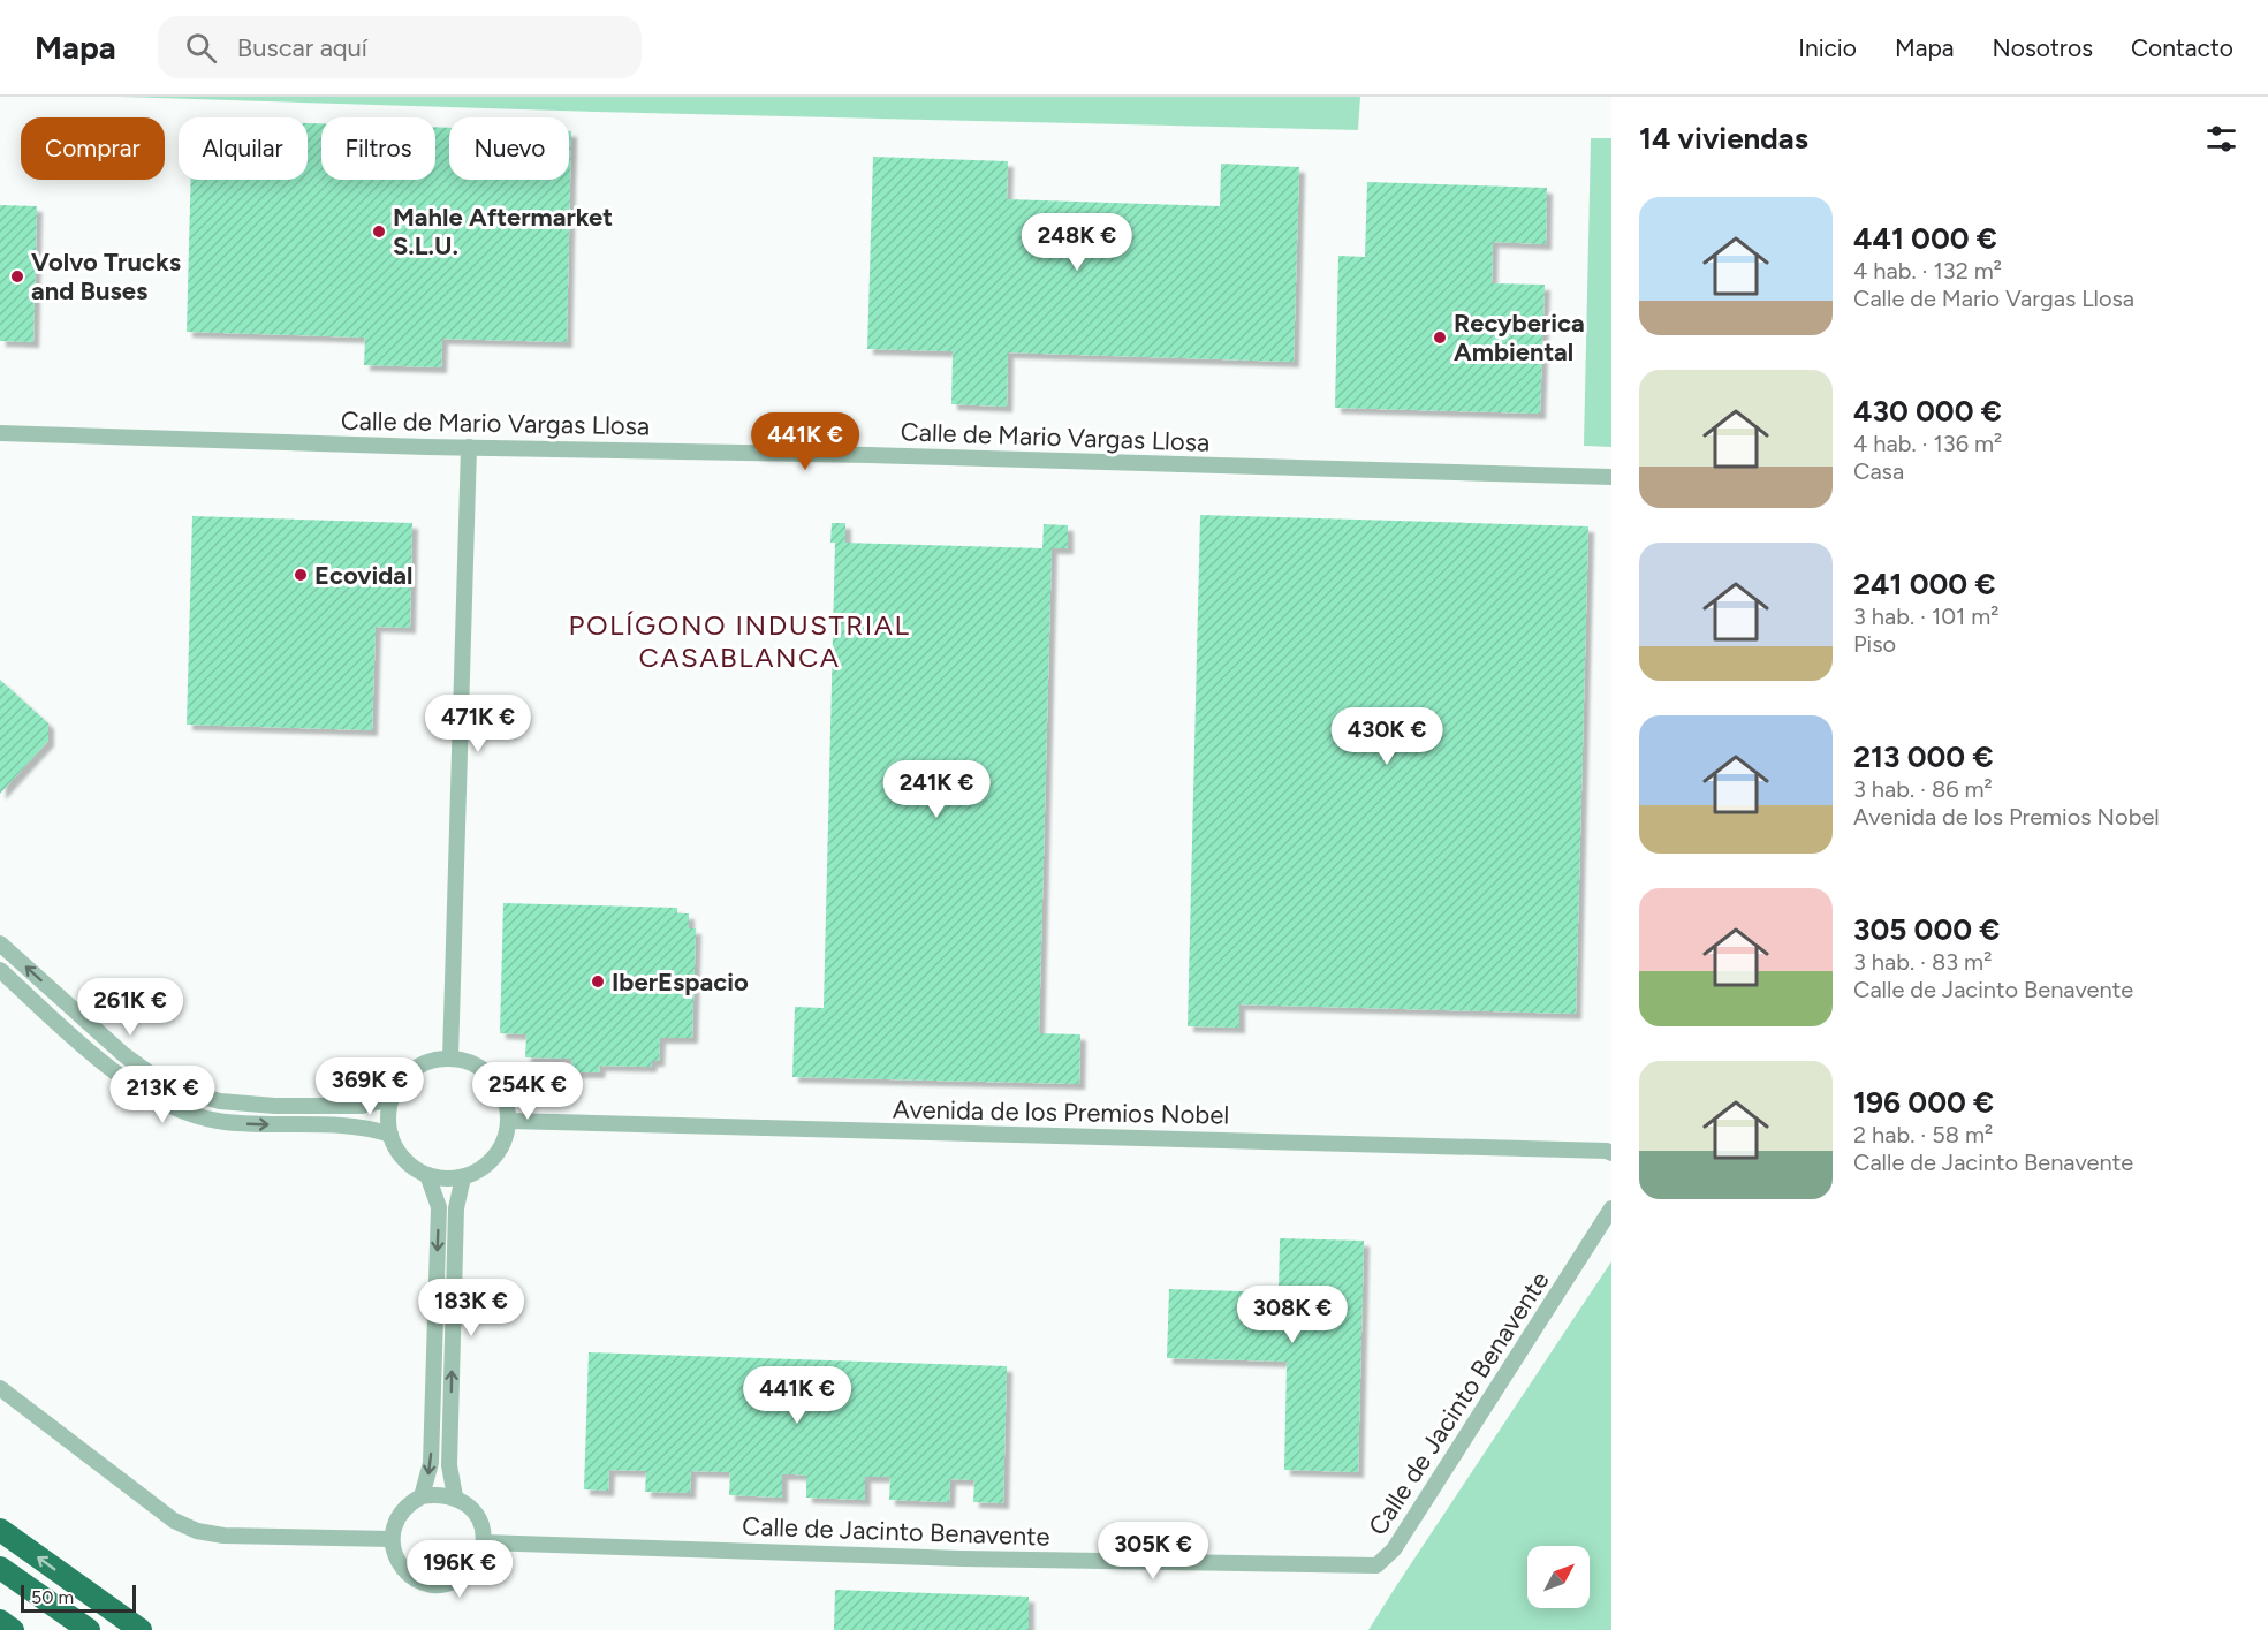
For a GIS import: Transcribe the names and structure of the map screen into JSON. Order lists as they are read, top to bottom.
{
  "streets": {
    "street": ["Calle de Mario Vargas Llosa", "Avenida de los Premios Nobel", "Calle de Jacinto Benavente"]
  },
  "districts": ["POLÍGONO INDUSTRIAL CASABLANCA"],
  "places": [
    "Mahle Aftermarket S.L.U.",
    "Volvo Trucks and Buses",
    "Recyberica Ambiental",
    "Ecovidal",
    "IberEspacio"
  ],
  "scale_bar": "50 m",
  "north": "top right",
  "page": {
    "header": "Mapa",
    "search": "Buscar aquí",
    "nav": [
      "Inicio",
      "Mapa",
      "Nosotros",
      "Contacto"
    ],
    "heading": "14 viviendas",
    "chip": [
      "Comprar",
      "Alquilar",
      "Filtros",
      "Nuevo"
    ],
    "list": [
      {
        "name": "441 000 €",
        "note": "4 hab. · 132 m² · Calle de Mario Vargas Llosa"
      },
      {
        "name": "430 000 €",
        "note": "4 hab. · 136 m² · Casa"
      },
      {
        "name": "241 000 €",
        "note": "3 hab. · 101 m² · Piso"
      },
      {
        "name": "213 000 €",
        "note": "3 hab. · 86 m² · Avenida de los Premios Nobel"
      },
      {
        "name": "305 000 €",
        "note": "3 hab. · 83 m² · Calle de Jacinto Benavente"
      },
      {
        "name": "196 000 €",
        "note": "2 hab. · 58 m² · Calle de Jacinto Benavente"
      }
    ],
    "price": [
      "248K €",
      "441K €",
      "471K €",
      "430K €",
      "241K €",
      "261K €",
      "369K €",
      "254K €",
      "213K €",
      "183K €",
      "308K €",
      "441K €",
      "305K €",
      "196K €"
    ],
    "scale": "50 m"
  }
}
